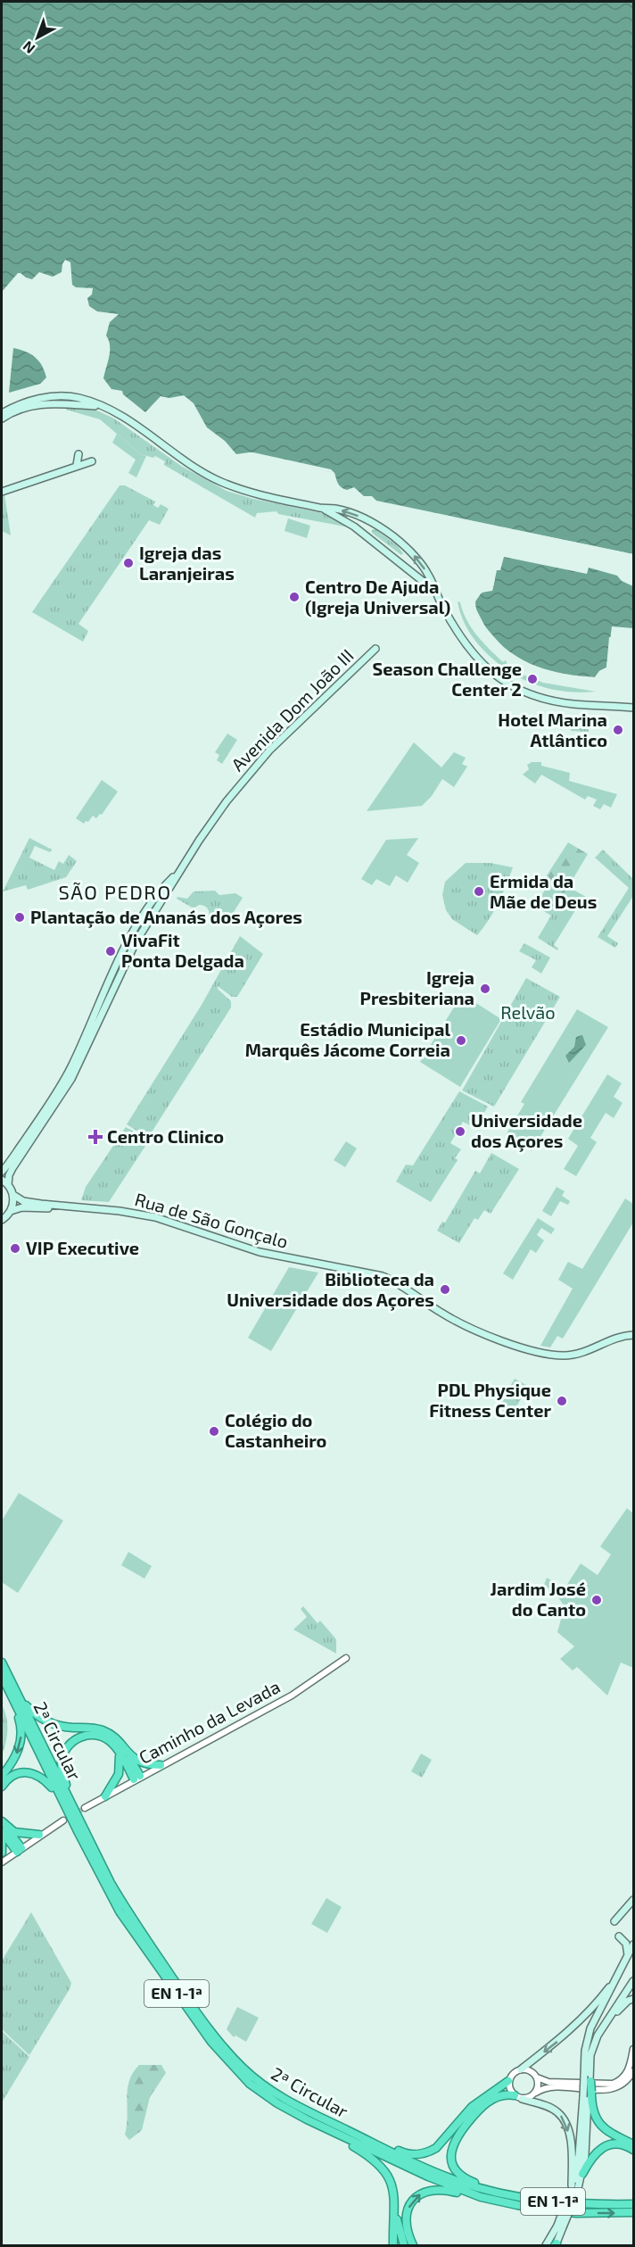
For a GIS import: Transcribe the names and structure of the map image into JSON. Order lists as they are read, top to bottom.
{
  "streets": {
    "highway": ["2ª Circular", "EN 1-1ª"],
    "main road": ["Avenida Dom João III", "Rua de São Gonçalo"],
    "street": ["Caminho da Levada"]
  },
  "districts": ["SÃO PEDRO"],
  "parks": ["Relvão"],
  "places": {
    "other": [
      "Igreja das Laranjeiras",
      "Centro De Ajuda (Igreja Universal)",
      "Season Challenge Center 2",
      "Hotel Marina Atlântico",
      "Ermida da Mãe de Deus",
      "Plantação de Ananás dos Açores",
      "VivaFit Ponta Delgada",
      "Igreja Presbiteriana",
      "Estádio Municipal Marquês Jácome Correia",
      "Universidade dos Açores",
      "VIP Executive",
      "Biblioteca da Universidade dos Açores",
      "PDL Physique Fitness Center",
      "Colégio do Castanheiro",
      "Jardim José do Canto"
    ],
    "health": ["Centro Clinico"]
  },
  "north": "bottom left"
}
